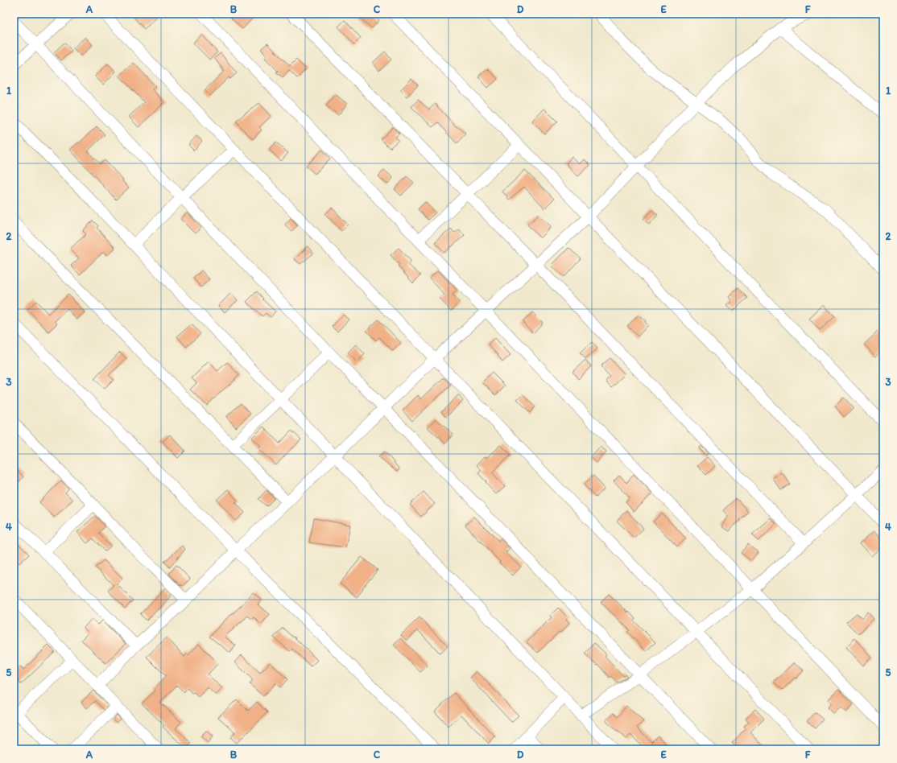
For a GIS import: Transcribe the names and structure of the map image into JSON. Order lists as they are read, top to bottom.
{
  "grid": {
    "columns": [
      "A",
      "B",
      "C",
      "D",
      "E",
      "F"
    ],
    "rows": [
      "1",
      "2",
      "3",
      "4",
      "5"
    ]
  }
}
